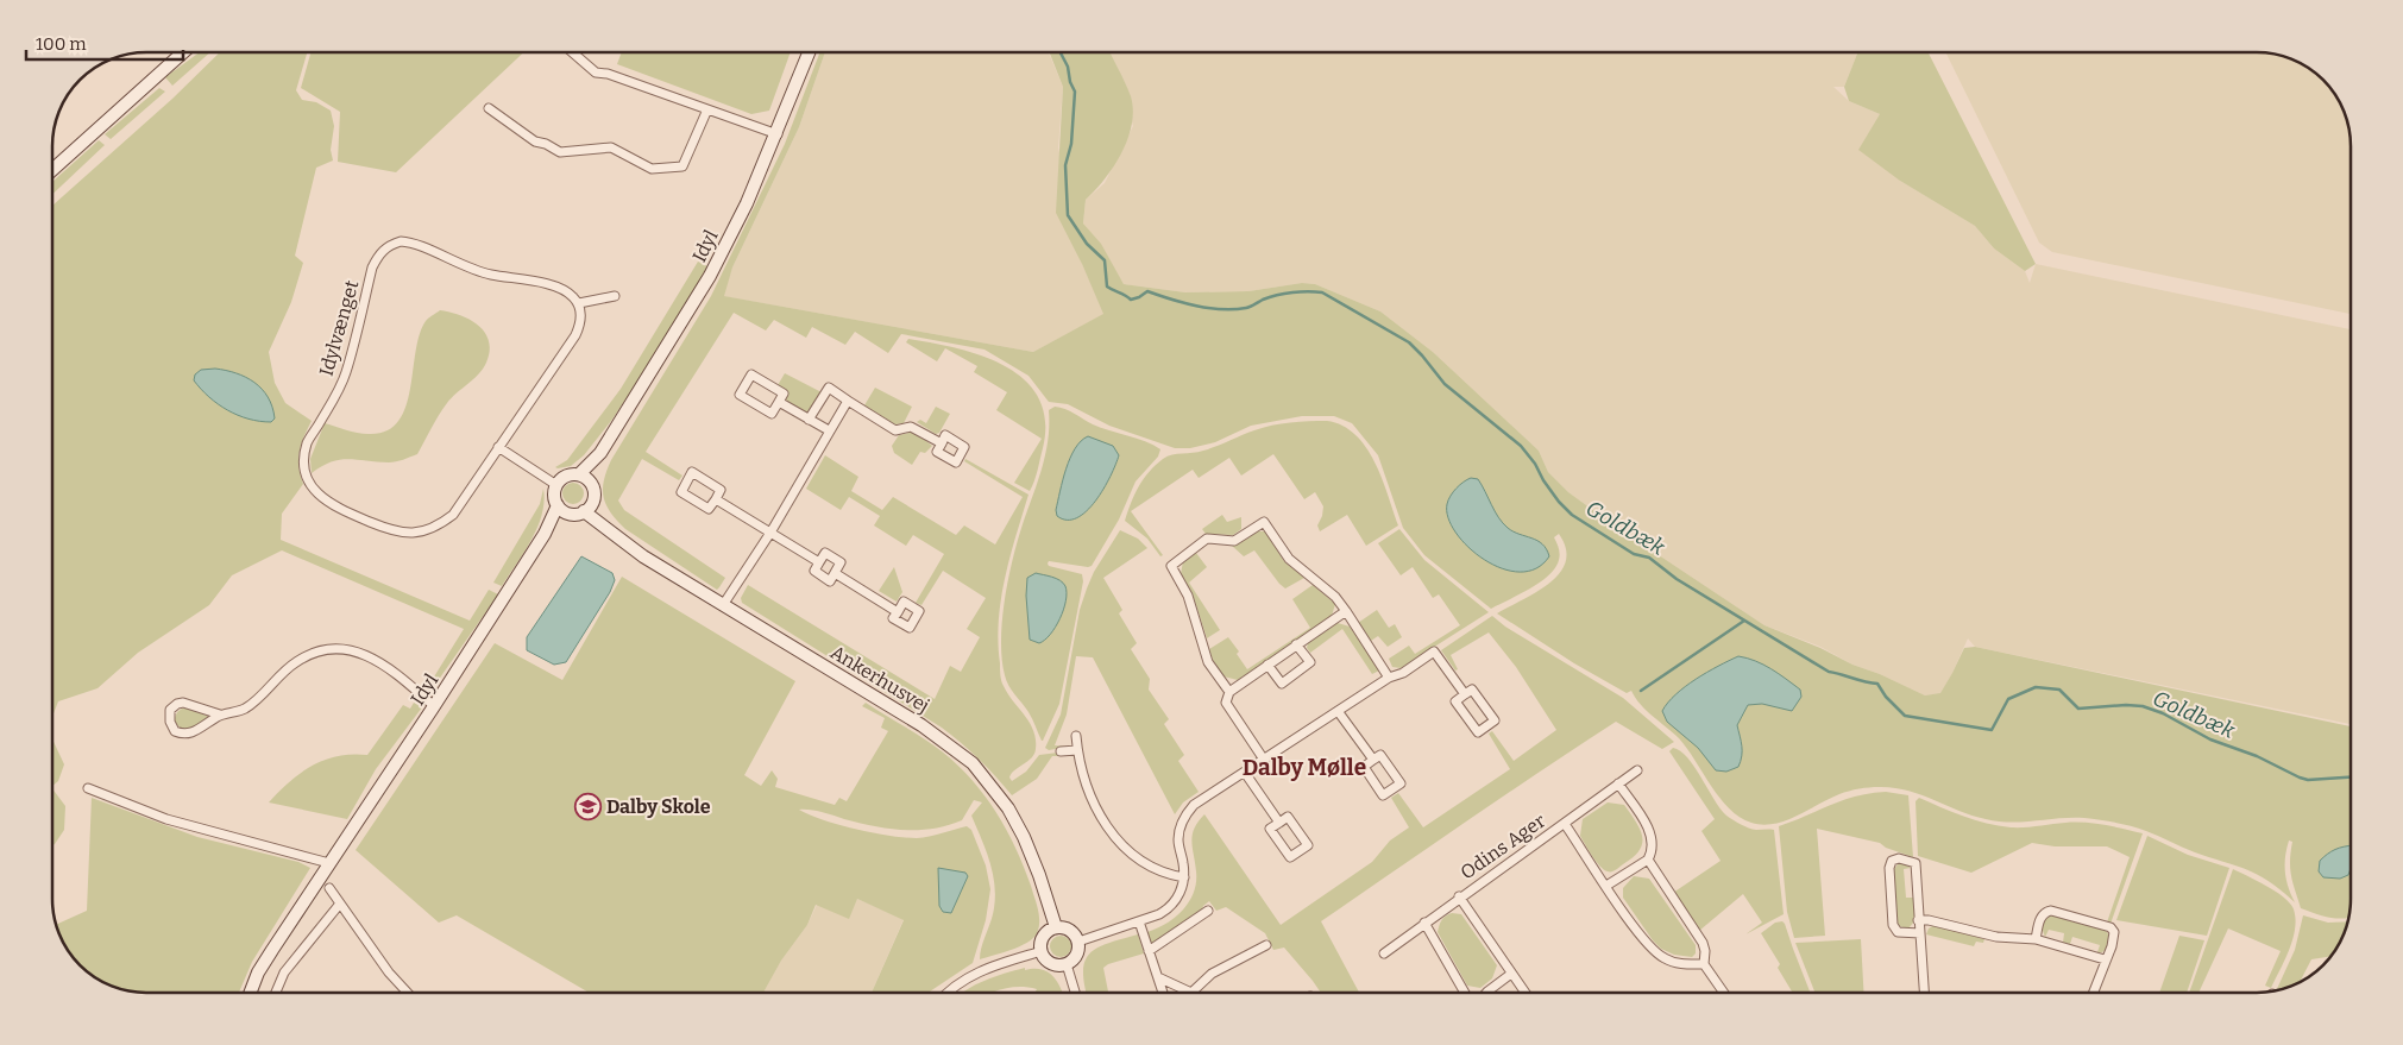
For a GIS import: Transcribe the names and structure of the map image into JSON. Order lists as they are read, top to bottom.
{
  "streets": {
    "street": [
      "Idyl",
      "Idylvænget",
      "Ankerhusvej",
      "Odins Ager"
    ]
  },
  "crossings": [
    ["Idyl", "Ankerhusvej"]
  ],
  "districts": ["Dalby Mølle"],
  "water": ["Goldbæk"],
  "places": {
    "school or university": ["Dalby Skole"]
  },
  "scale_bar": "100 m"
}
